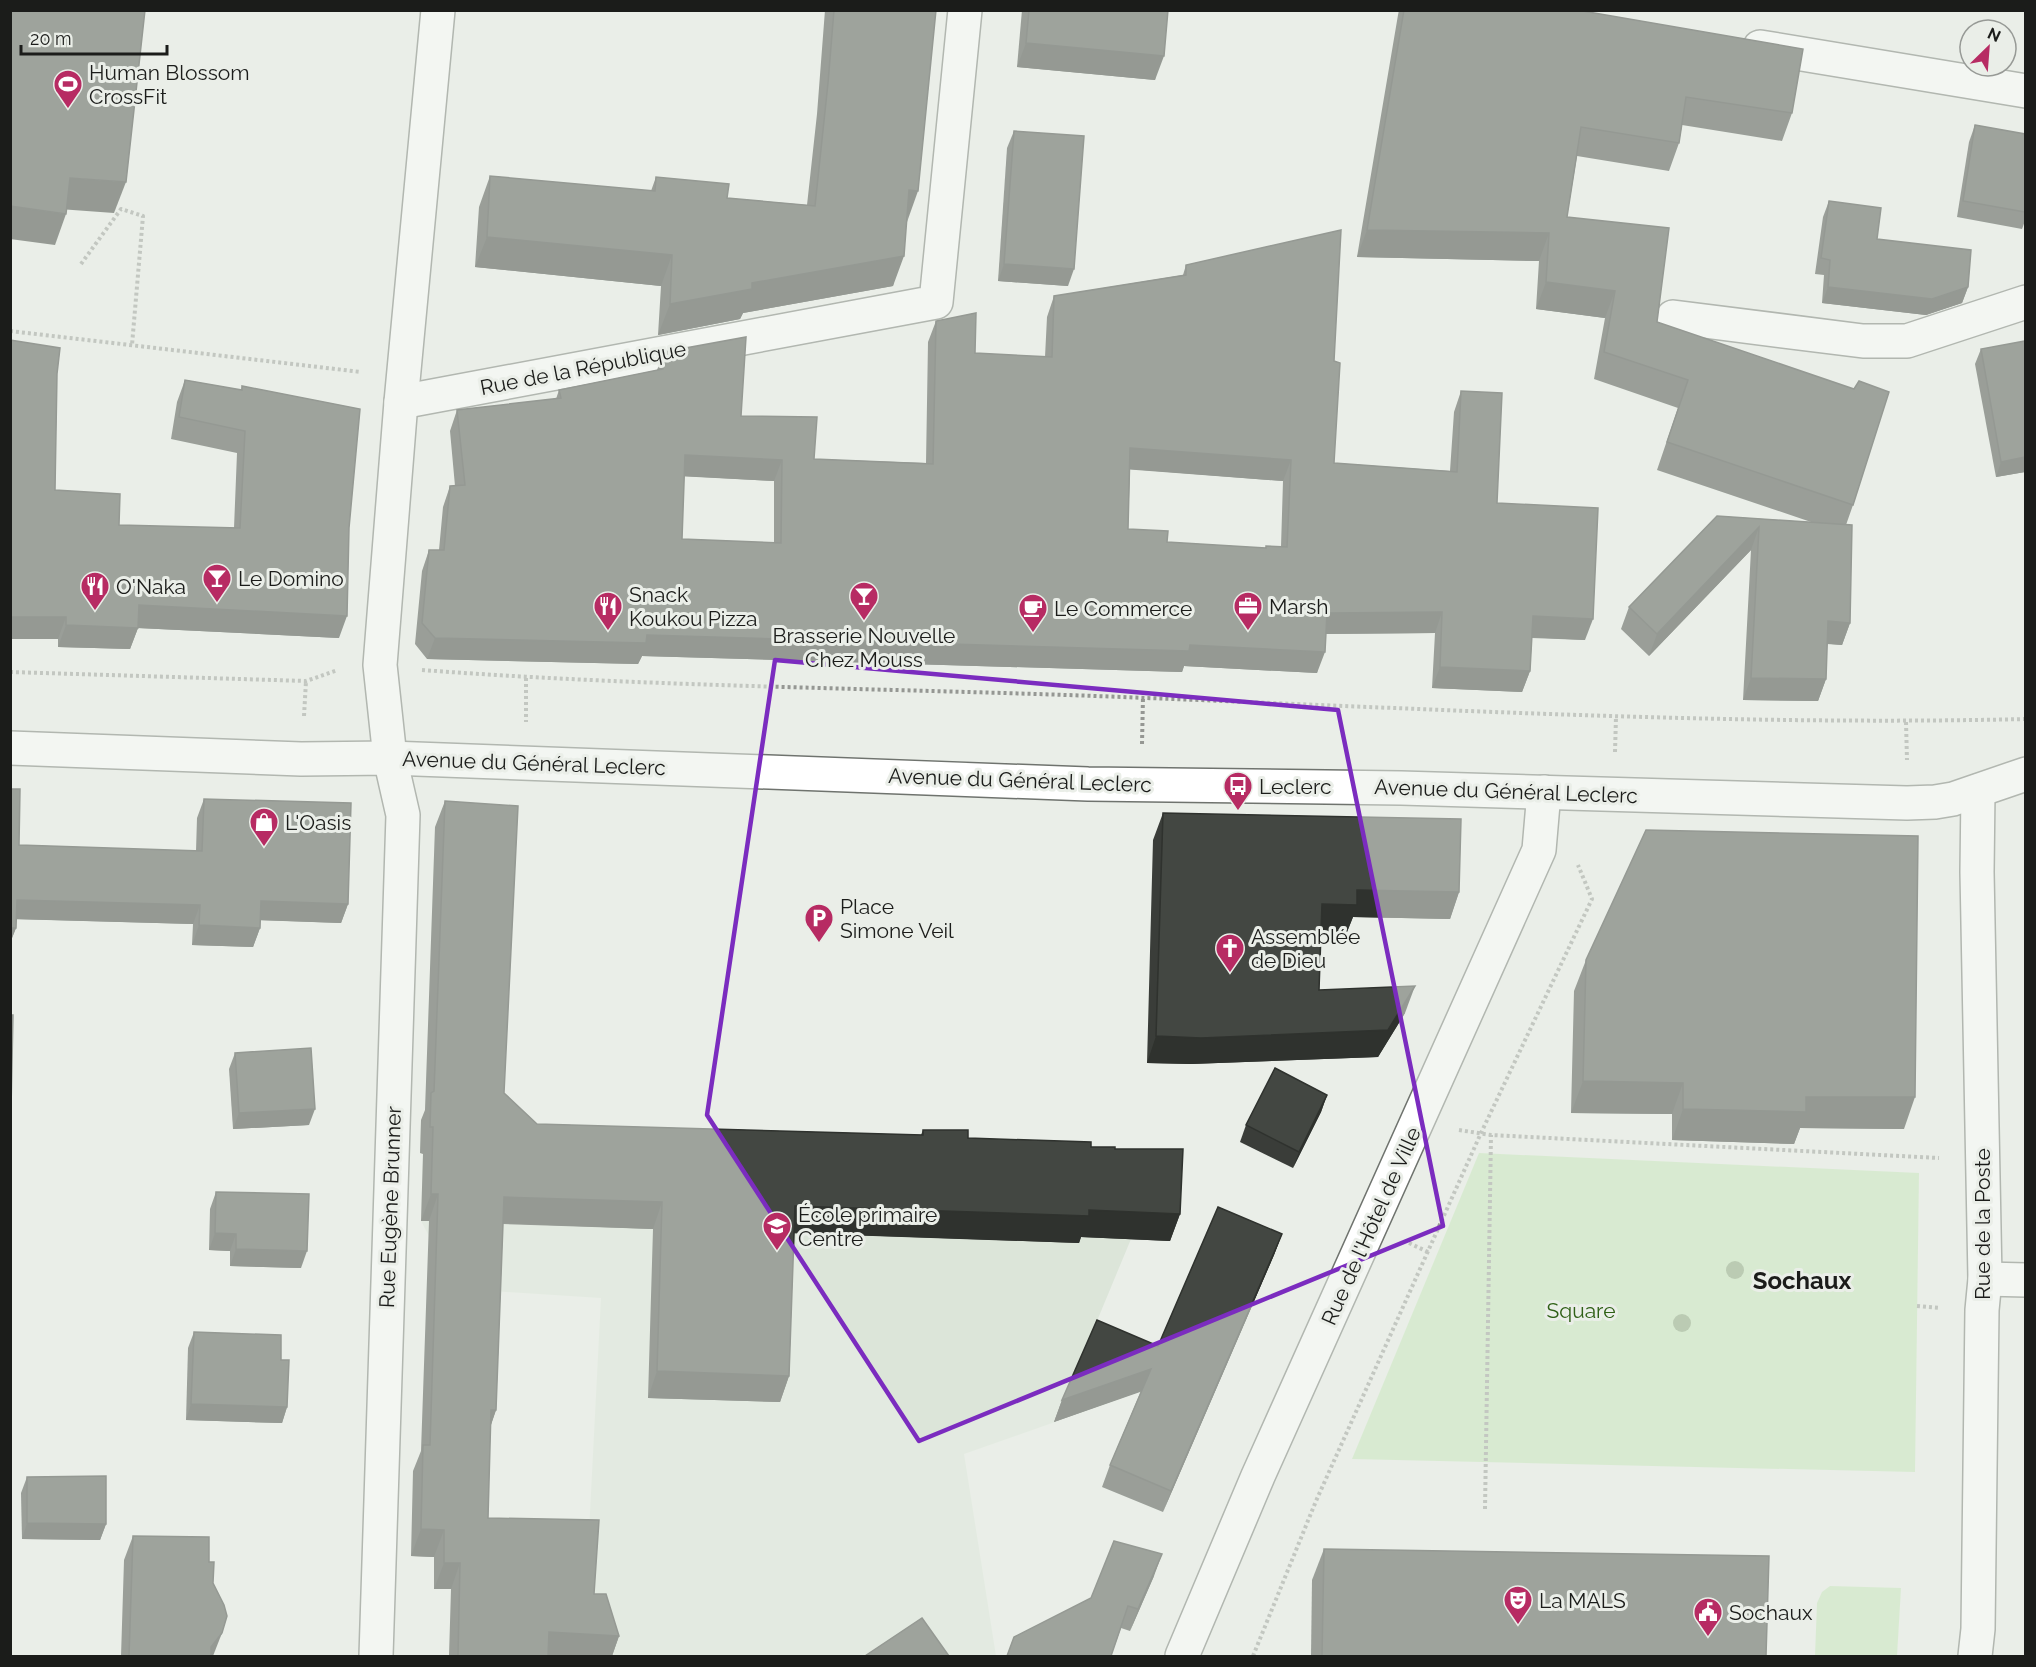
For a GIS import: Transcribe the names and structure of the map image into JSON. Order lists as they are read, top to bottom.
{
  "streets": {
    "street": [
      "Rue de la République",
      "Avenue du Général Leclerc",
      "Rue Eugène Brunner",
      "Rue de la Poste",
      "Rue de l'Hôtel de Ville"
    ]
  },
  "crossings": [
    ["Avenue du Général Leclerc", "Rue Eugène Brunner"],
    ["Avenue du Général Leclerc", "Rue de la Poste"],
    ["Avenue du Général Leclerc", "Rue de l'Hôtel de Ville"]
  ],
  "districts": ["Sochaux"],
  "parks": ["Square"],
  "places": {
    "sports": ["Human Blossom CrossFit"],
    "bar": ["Le Domino", "Brasserie Nouvelle Chez Mouss"],
    "restaurant": ["O'Naka", "Snack Koukou Pizza"],
    "office": ["Marsh"],
    "cafe": ["Le Commerce"],
    "bus stop": ["Leclerc"],
    "shop": ["L'Oasis"],
    "parking": ["Place Simone Veil"],
    "church": ["Assemblée de Dieu"],
    "school or university": ["École primaire Centre"],
    "theatre": ["La MALS"],
    "public building": ["Sochaux"]
  },
  "scale_bar": "20 m",
  "north": "top right"
}
